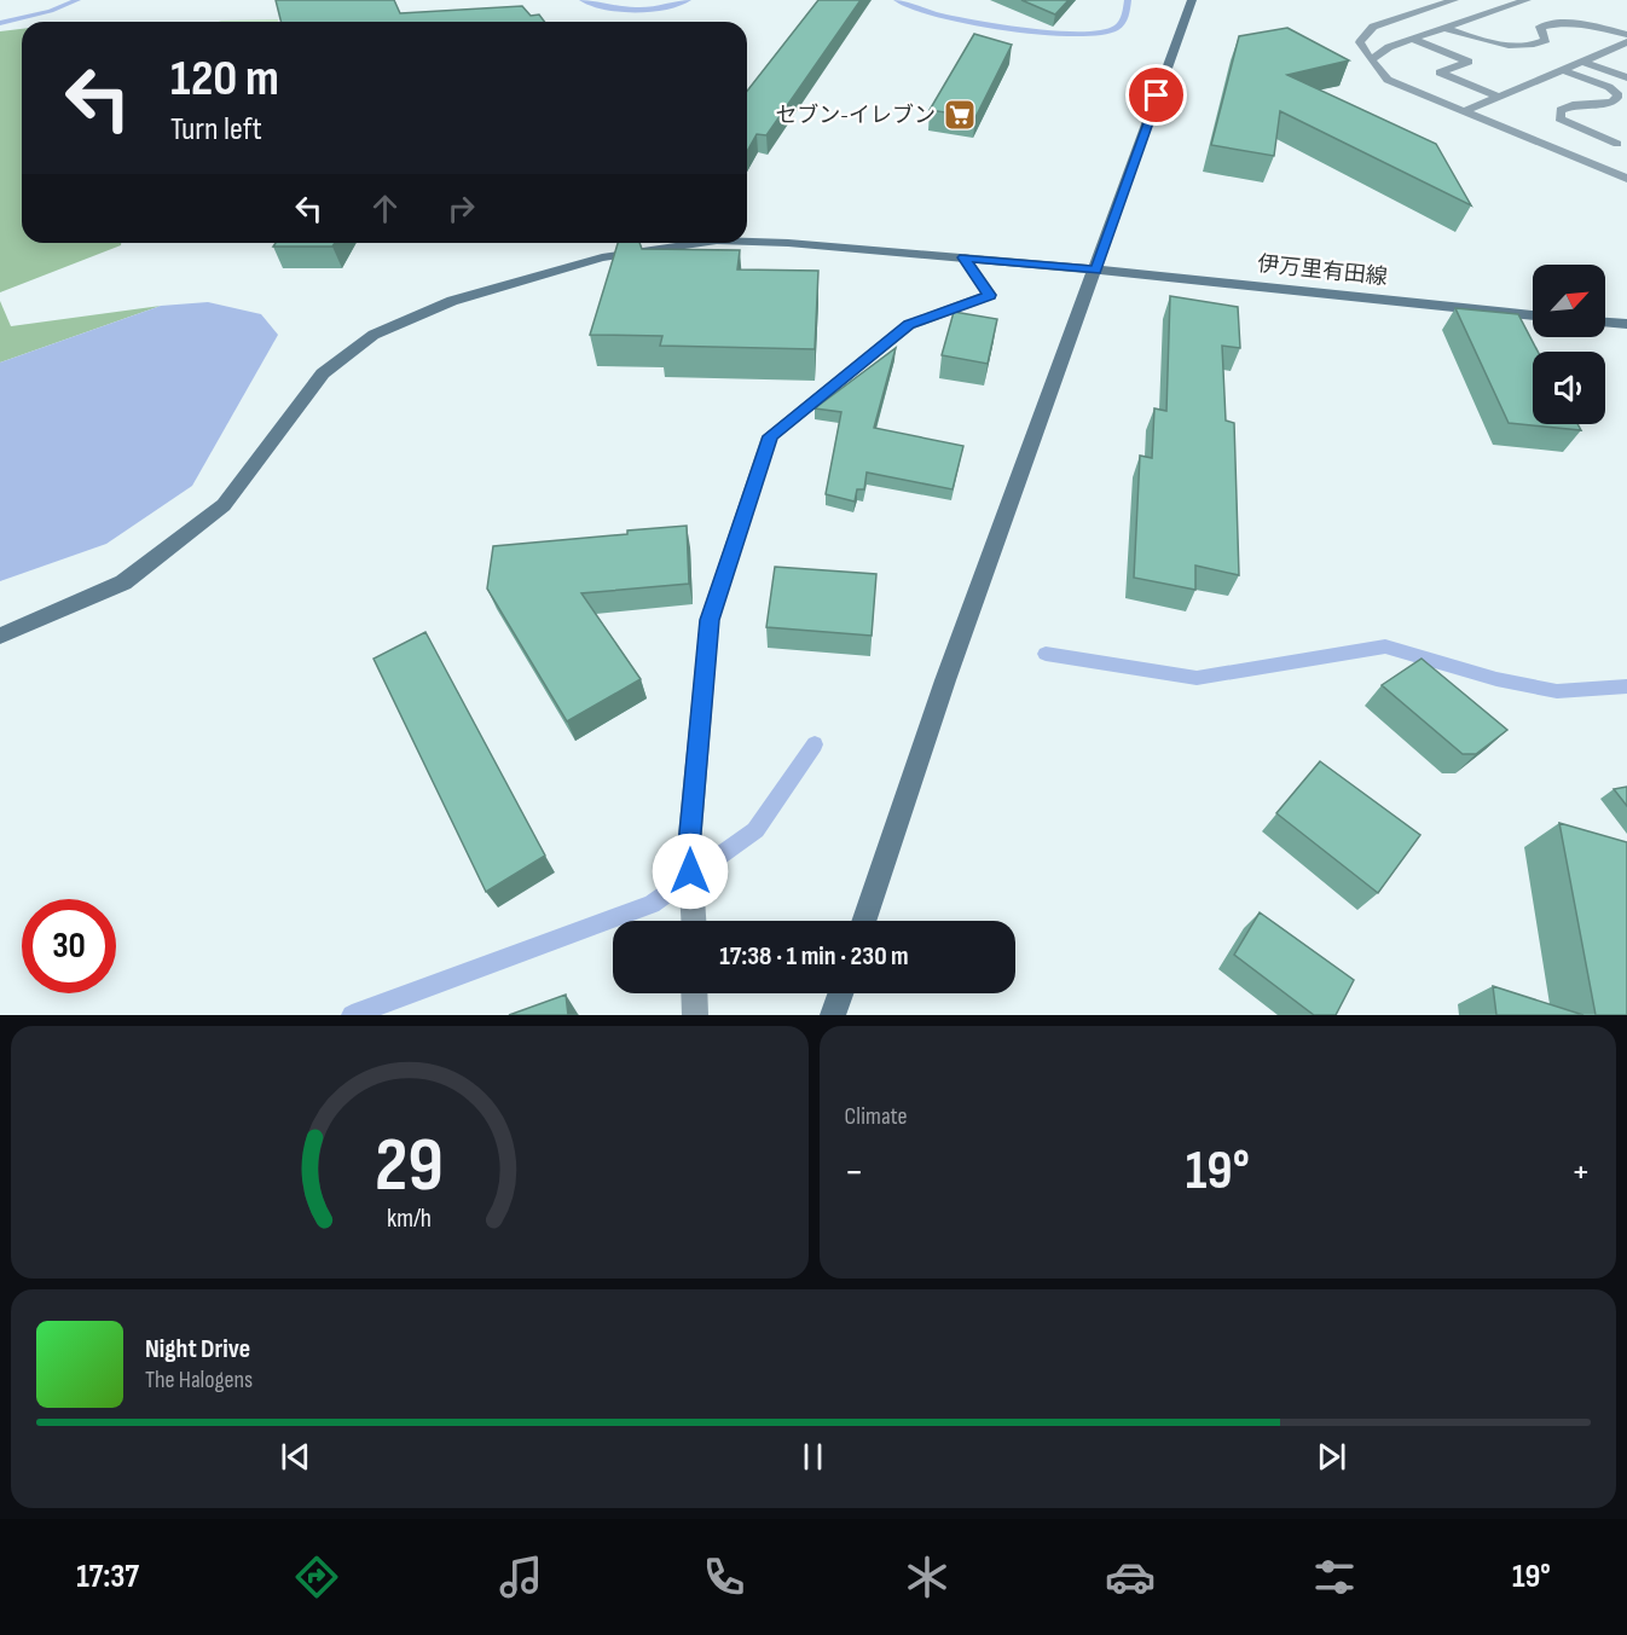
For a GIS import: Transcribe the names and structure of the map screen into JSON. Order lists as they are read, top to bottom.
{
  "streets": {
    "street": ["伊万里有田線"]
  },
  "places": {
    "supermarket": ["セブン-イレブン"]
  },
  "north": "top right",
  "page": {
    "turn": ["120 m", "Turn left"],
    "limit": "30",
    "trip": "17:38 · 1 min · 230 m",
    "tile": "Climate",
    "heat": ["−", "19°", "+"],
    "song": ["Night Drive", "The Halogens"],
    "tabs": ["17:37", "19°"],
    "gauge": ["29", "km/h"]
  }
}
